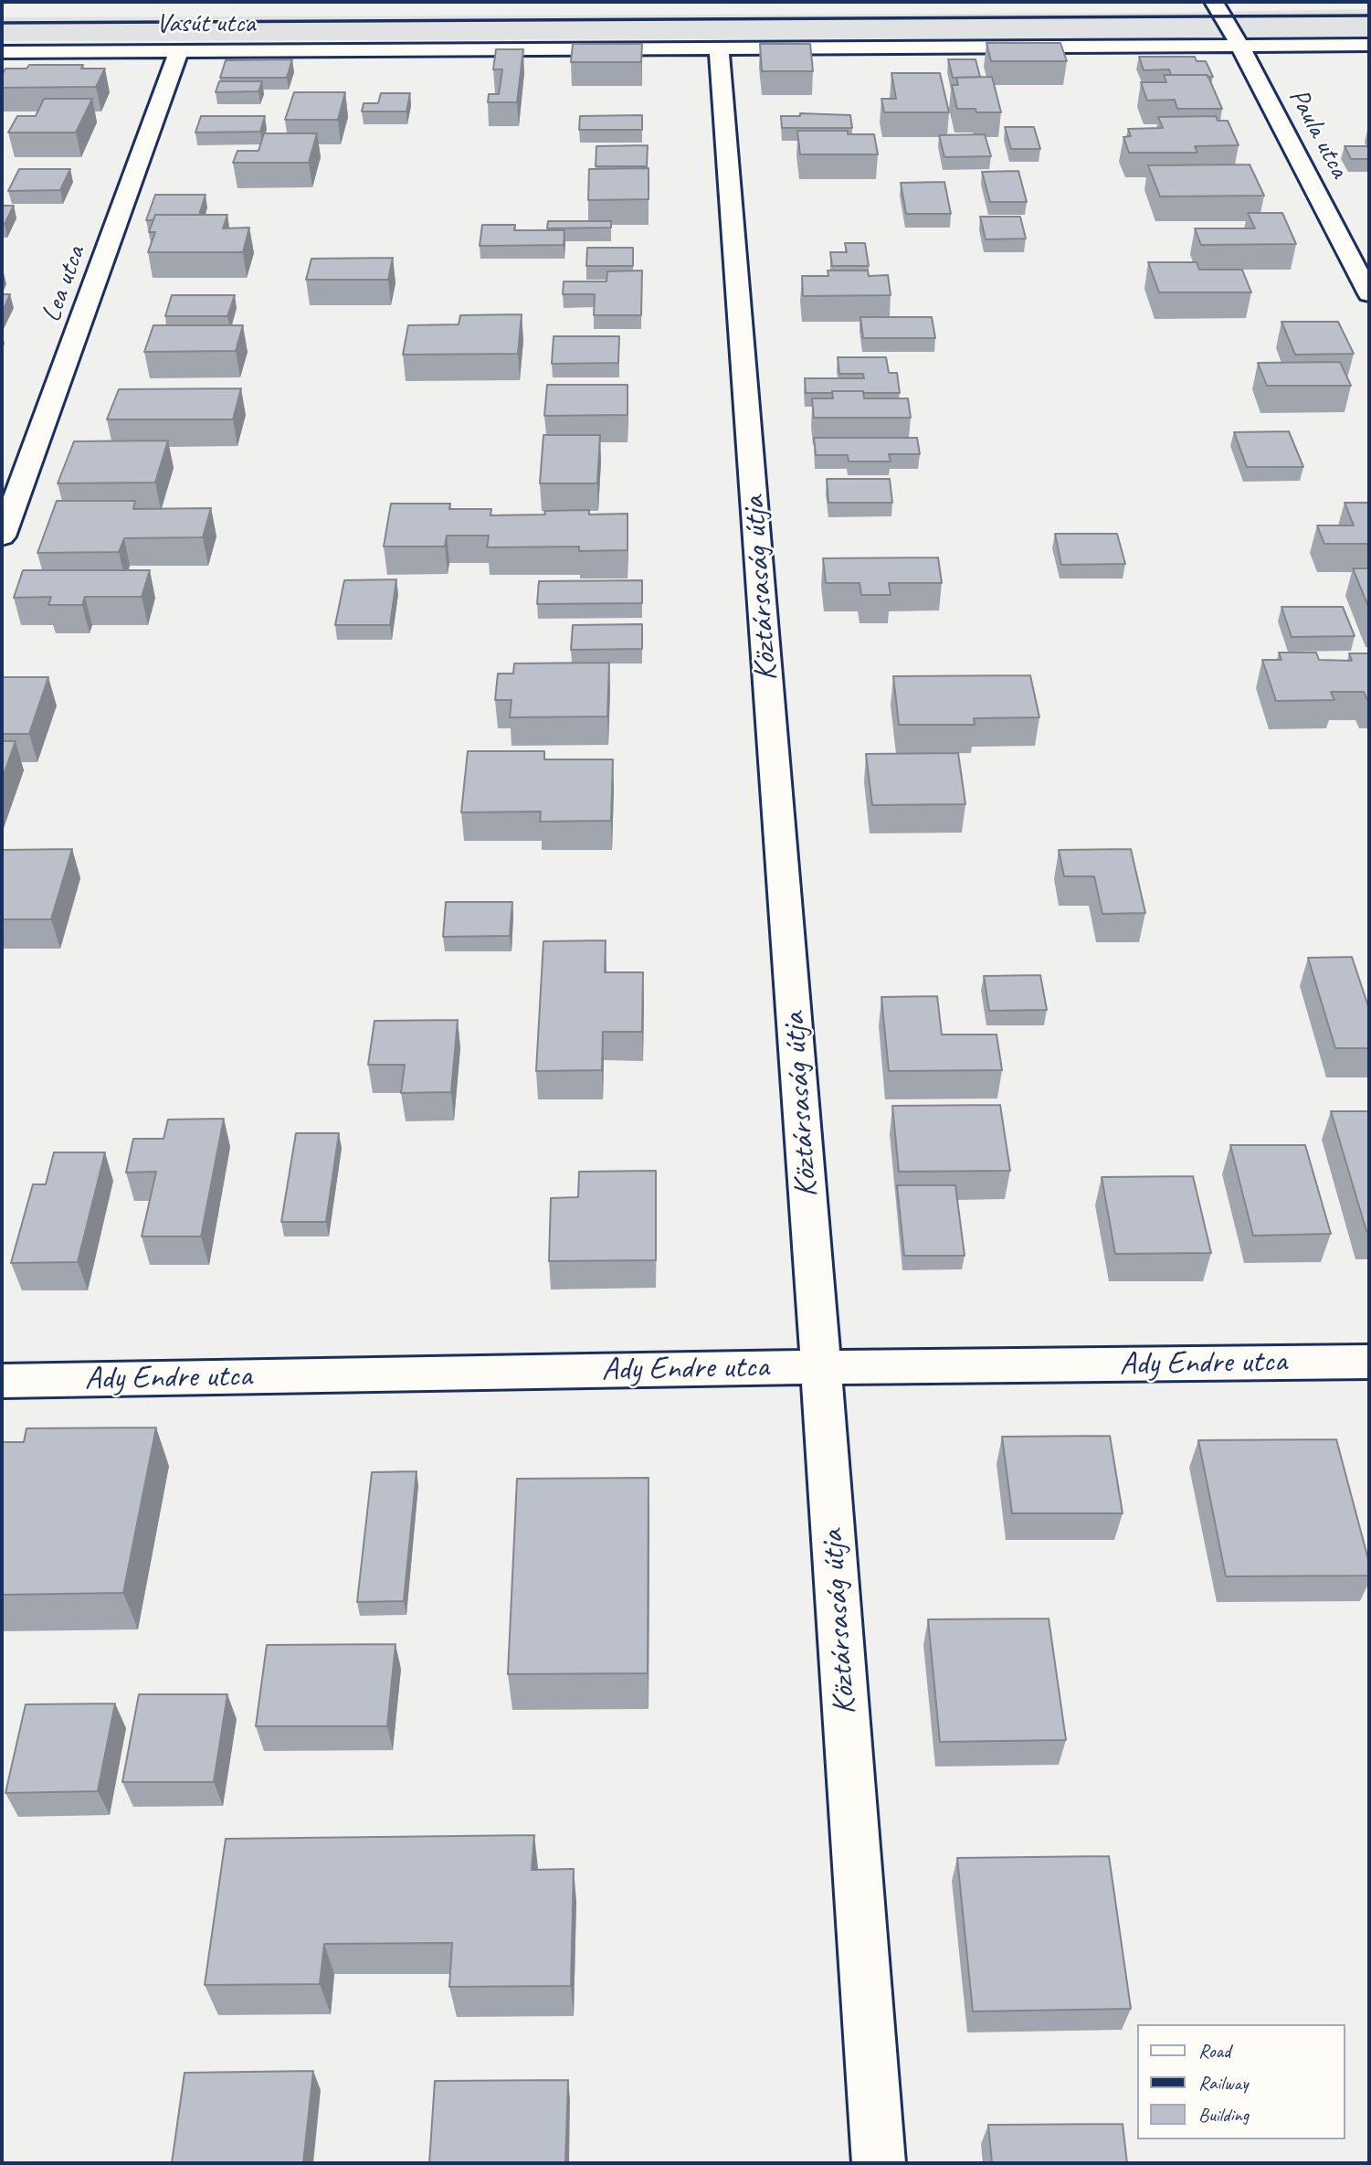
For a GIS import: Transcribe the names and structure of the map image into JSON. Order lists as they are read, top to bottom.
{
  "streets": {
    "street": [
      "Vasút utca",
      "Paula utca",
      "Lea utca",
      "Köztársaság útja",
      "Ady Endre utca"
    ]
  },
  "crossings": [
    ["Vasút utca", "Paula utca"],
    ["Vasút utca", "Lea utca"],
    ["Vasút utca", "Köztársaság útja"],
    ["Köztársaság útja", "Ady Endre utca"]
  ],
  "legend": ["Road", "Railway", "Building"]
}
